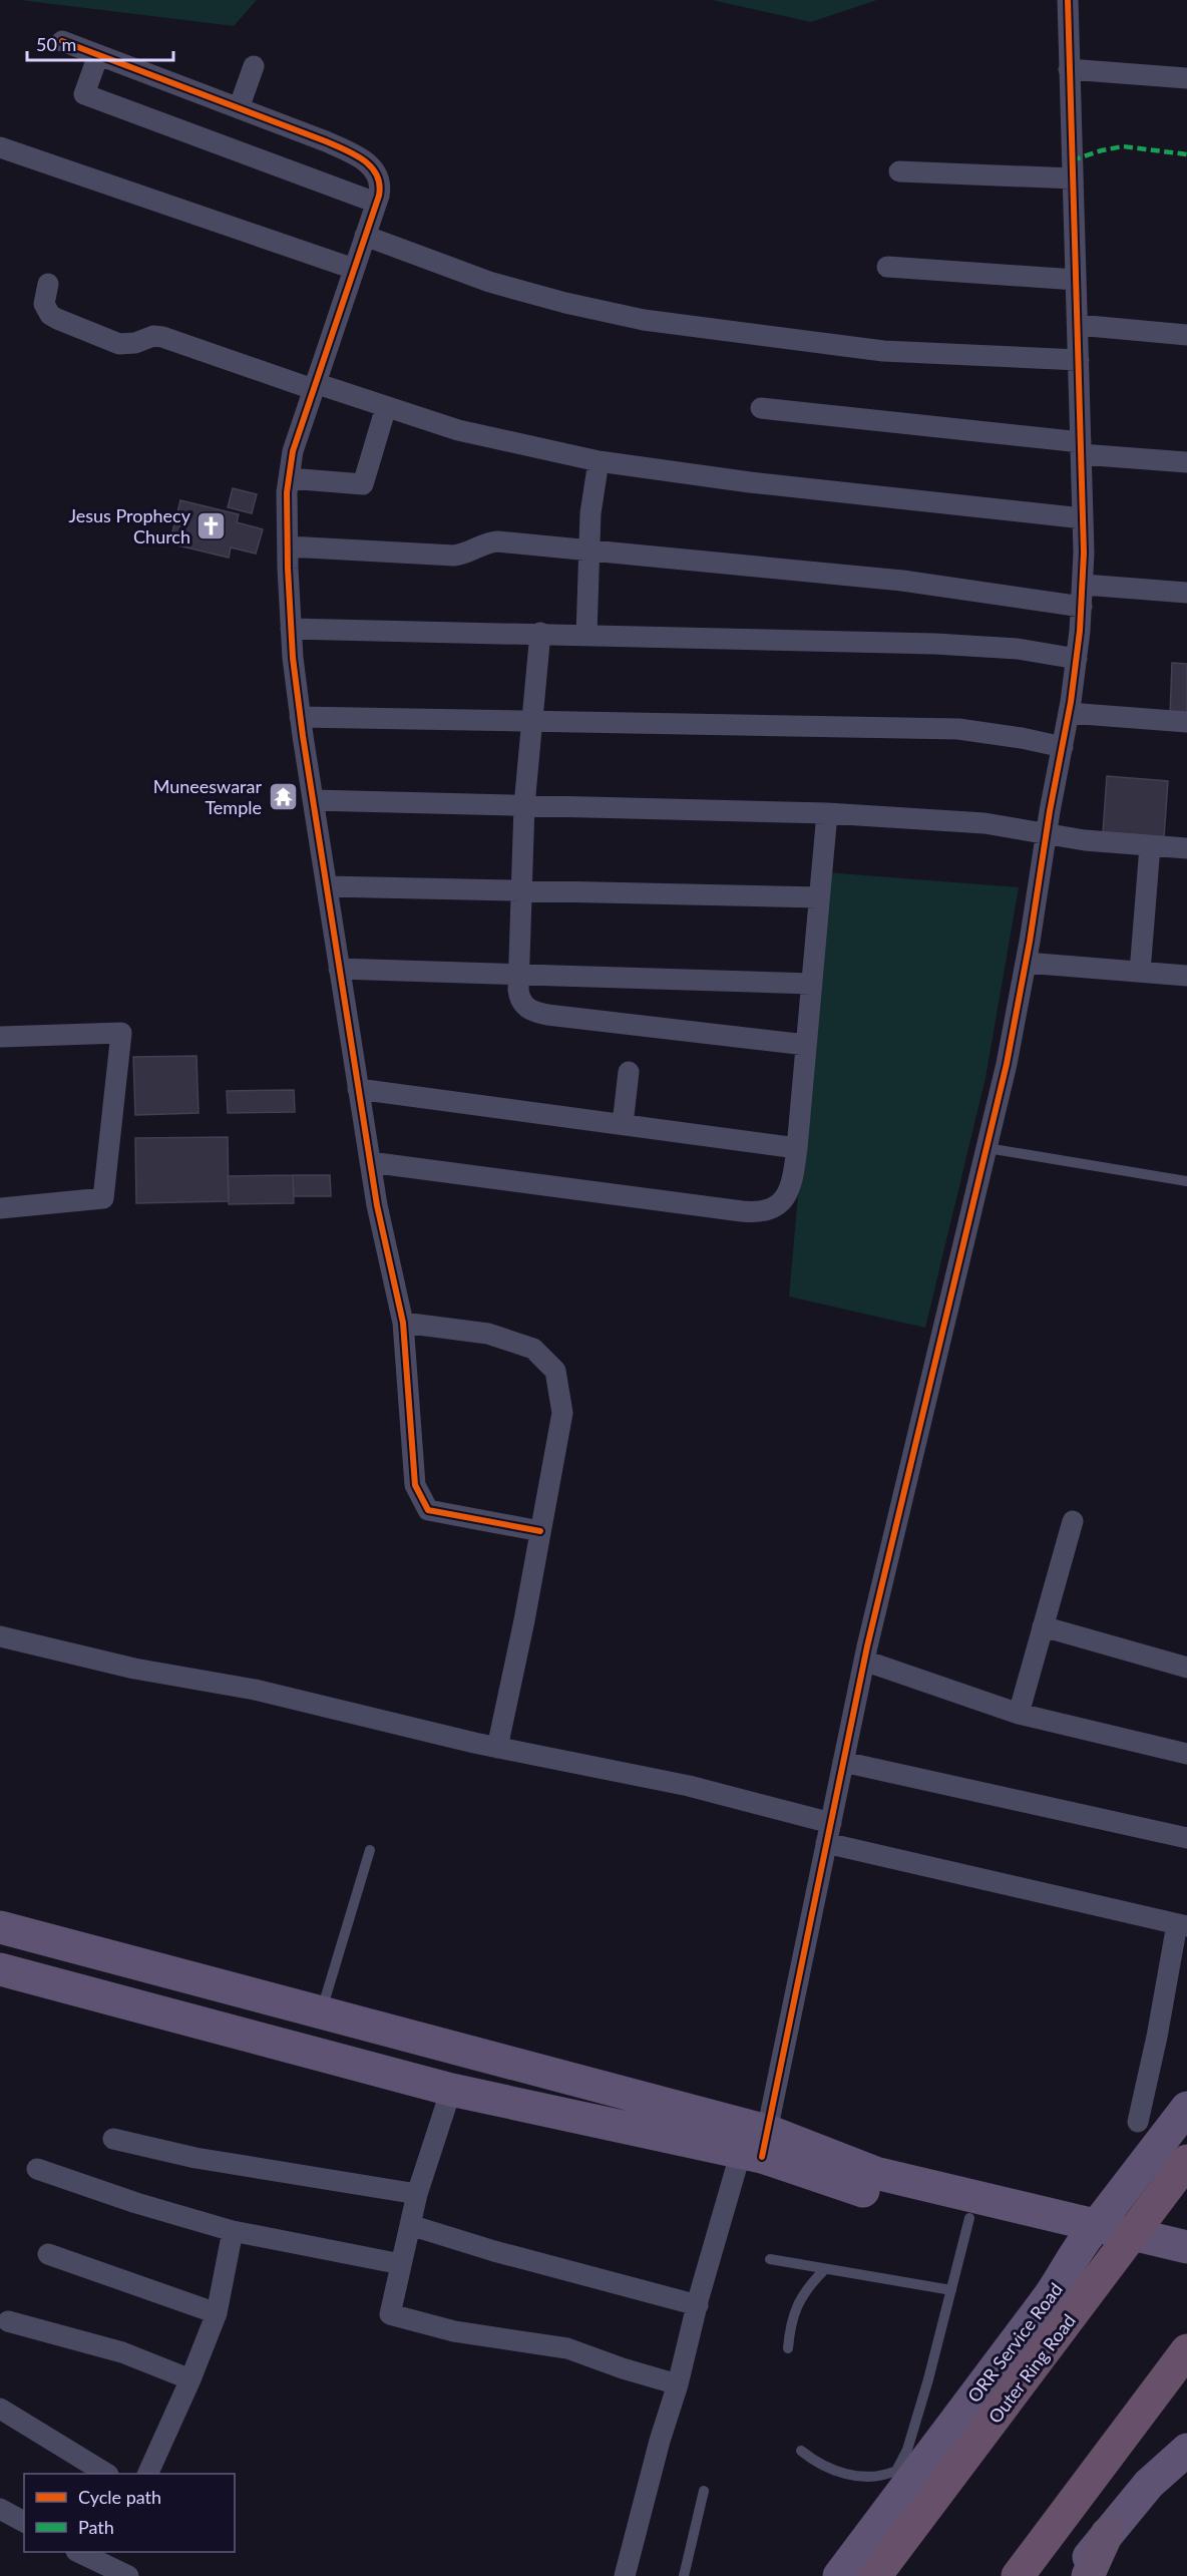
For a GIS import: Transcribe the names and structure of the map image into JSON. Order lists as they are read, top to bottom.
{
  "streets": {
    "highway": ["Outer Ring Road"],
    "main road": ["ORR Service Road"]
  },
  "places": {
    "church": ["Jesus Prophecy Church"],
    "temple": ["Muneeswarar Temple"]
  },
  "legend": ["Cycle path", "Path"],
  "scale_bar": "50 m"
}
